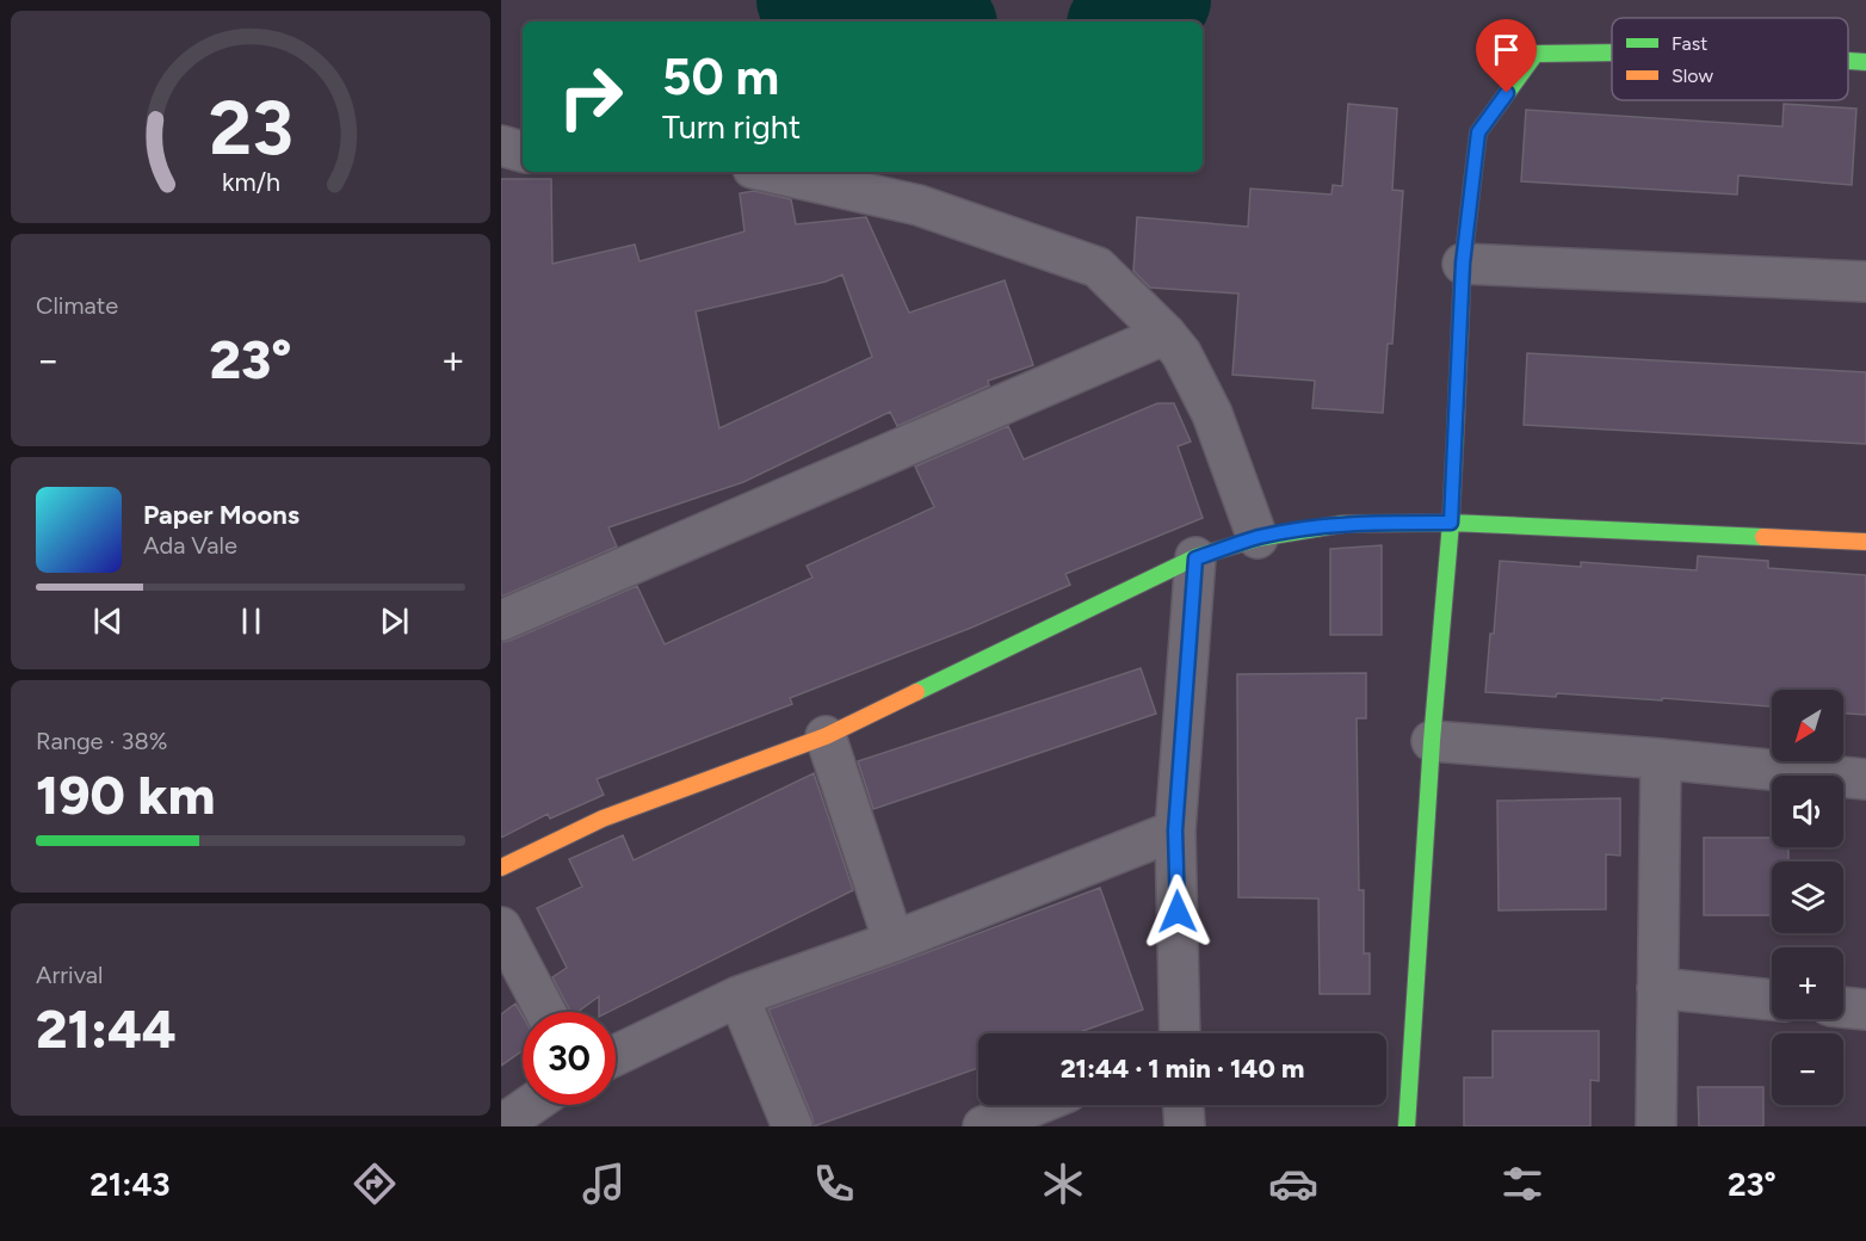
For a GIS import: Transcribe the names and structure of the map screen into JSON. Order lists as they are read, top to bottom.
{
  "legend": ["Fast", "Slow"],
  "north": "bottom left",
  "page": {
    "turn": ["50 m", "Turn right"],
    "tile": [
      "Climate",
      ["Range · 38%", "190 km"],
      ["Arrival", "21:44"]
    ],
    "heat": ["−", "23°", "+"],
    "song": ["Paper Moons", "Ada Vale"],
    "map_buttons": ["+", "−"],
    "limit": "30",
    "trip": "21:44 · 1 min · 140 m",
    "tabs": ["21:43", "23°"],
    "gauge": ["23", "km/h"]
  }
}
